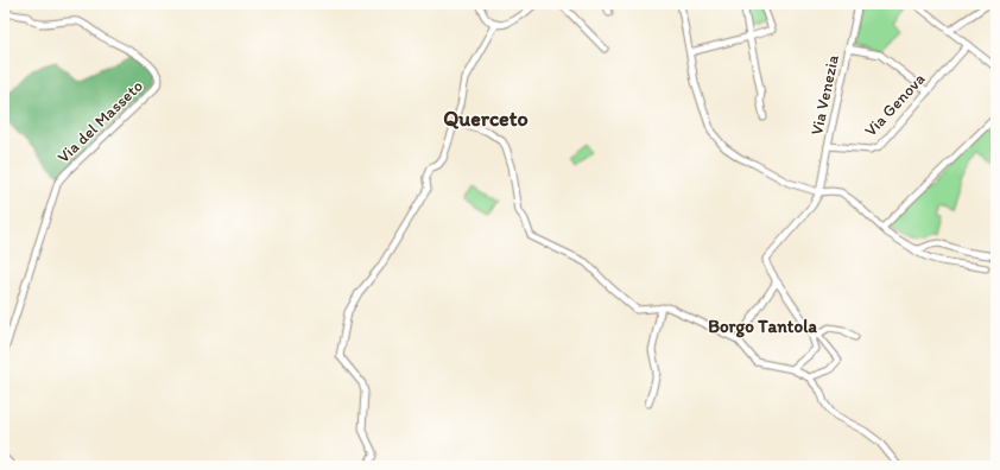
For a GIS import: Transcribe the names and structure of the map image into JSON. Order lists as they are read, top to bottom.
{
  "streets": {
    "street": ["Via Venezia", "Via Genova", "Via del Masseto"]
  },
  "crossings": [
    ["Via Venezia", "Via Genova"]
  ],
  "districts": ["Querceto", "Borgo Tantola"]
}
